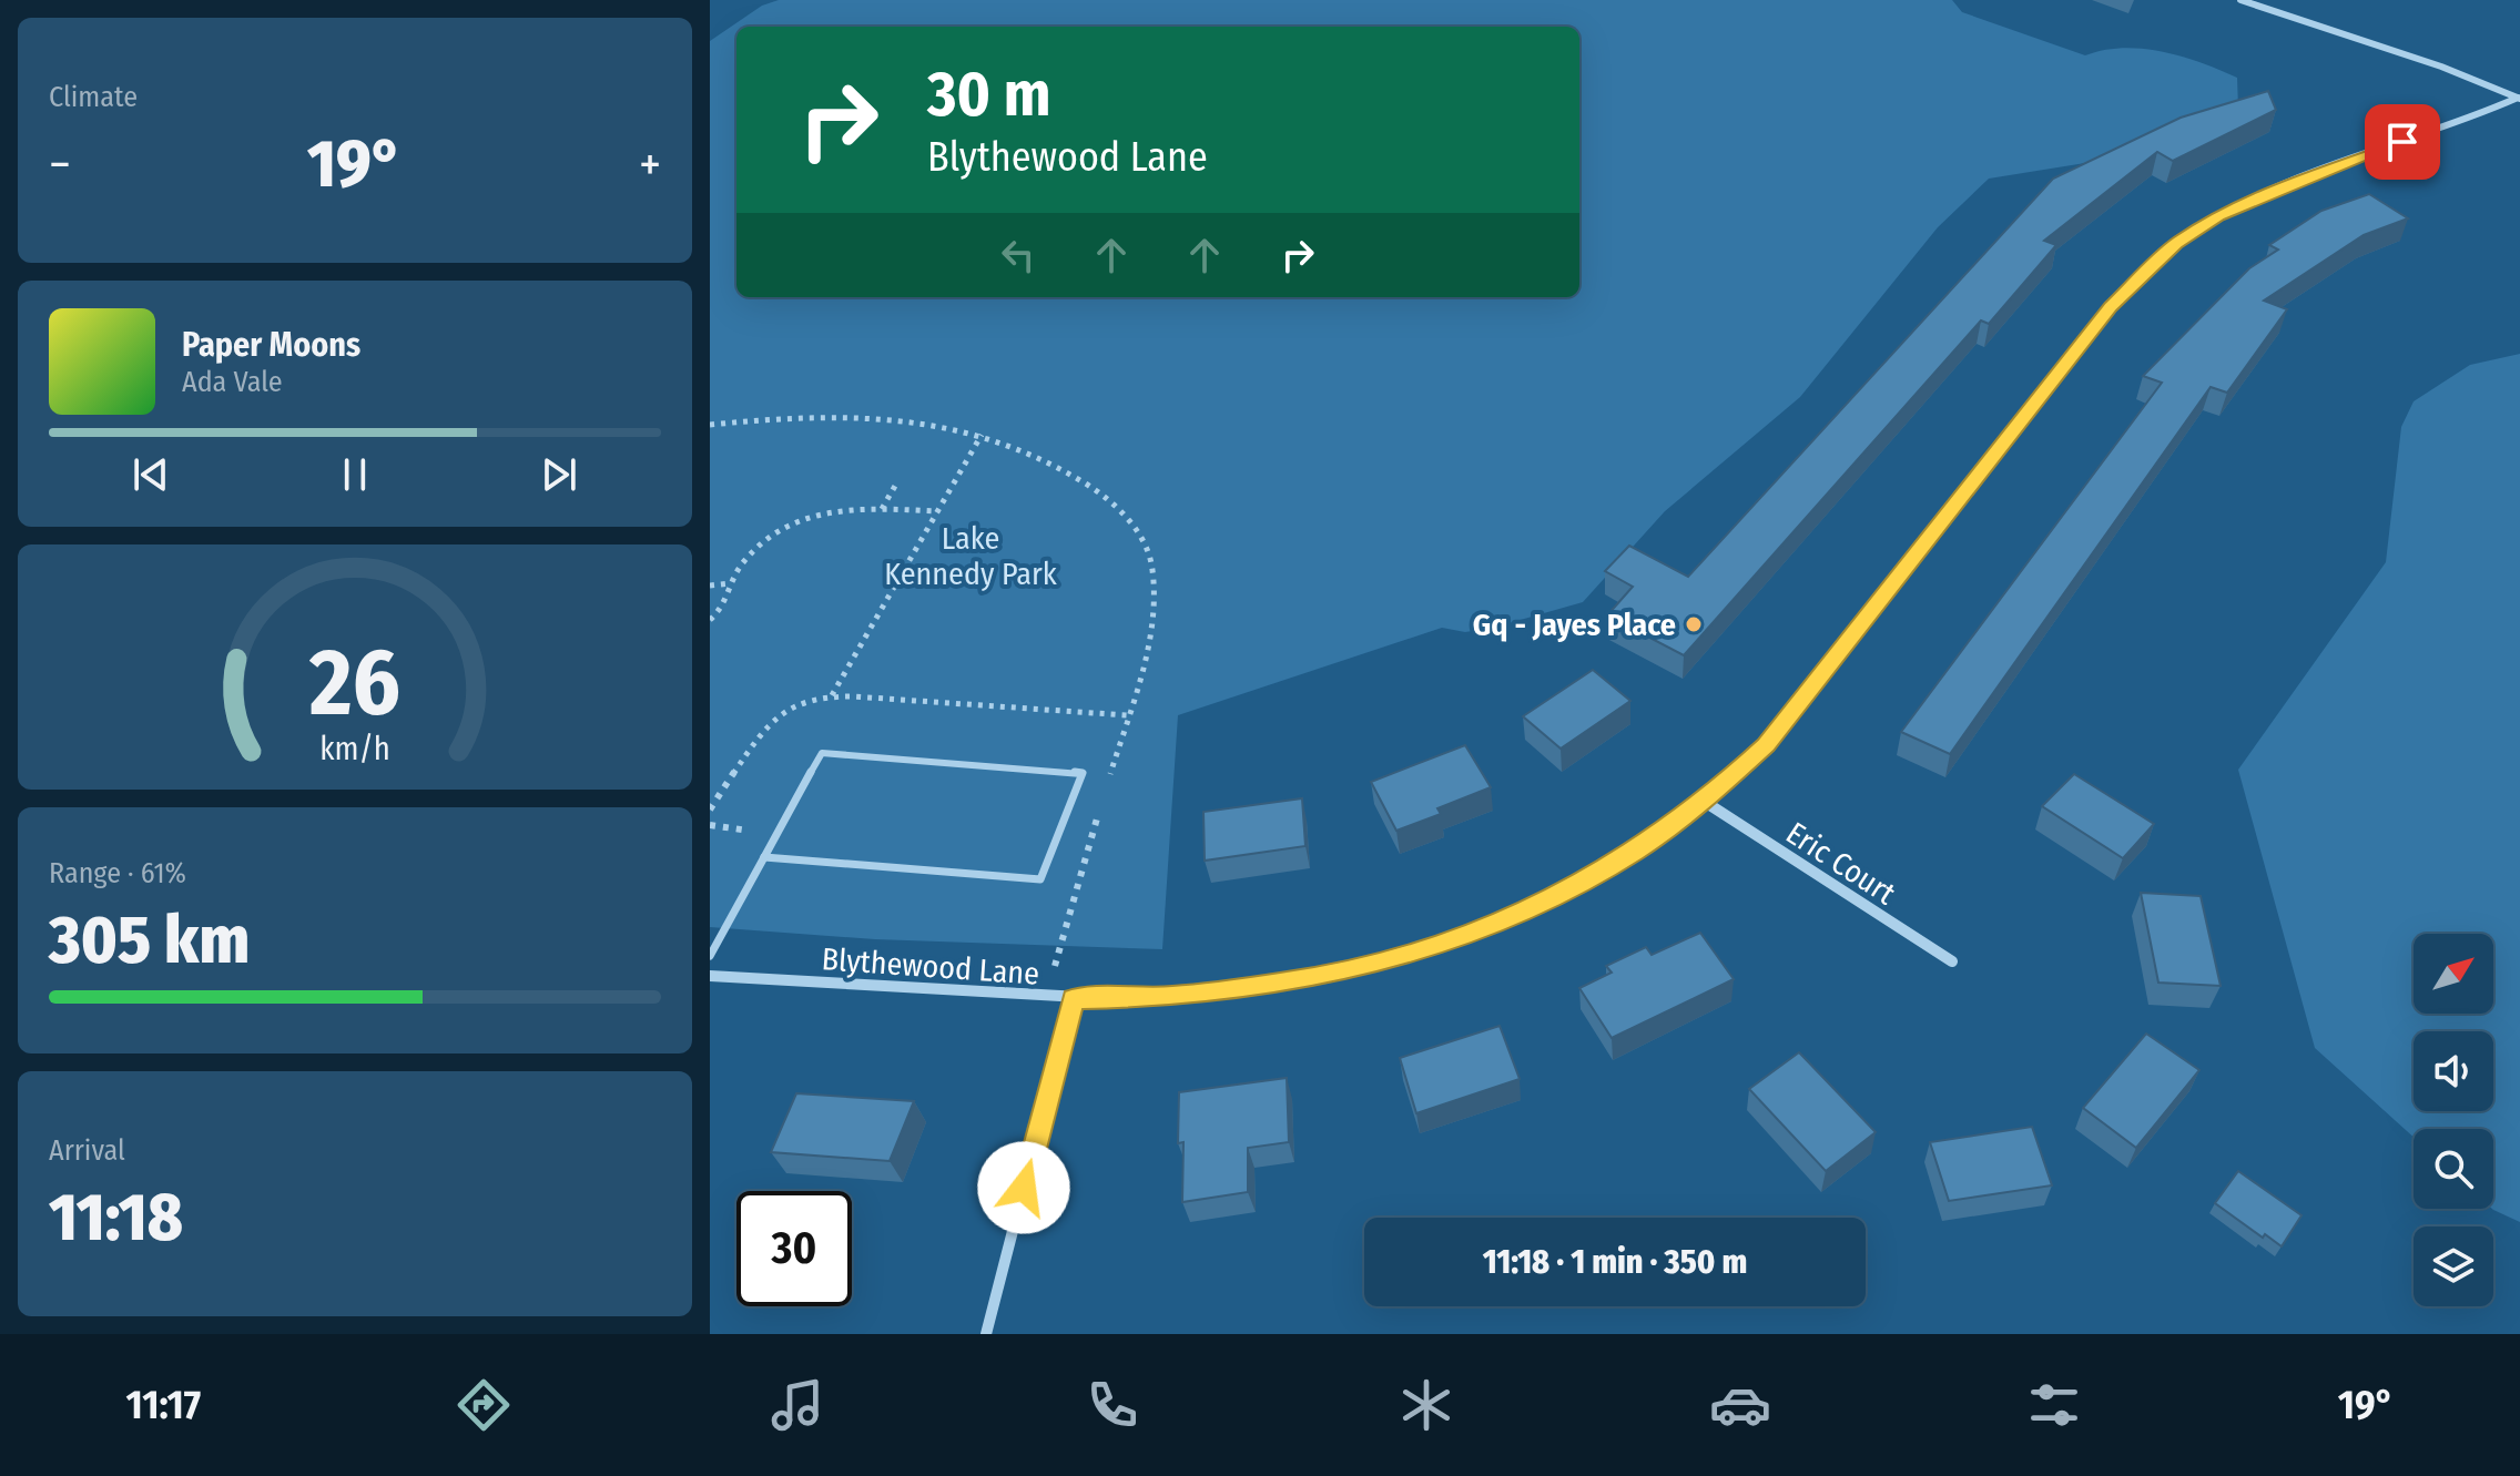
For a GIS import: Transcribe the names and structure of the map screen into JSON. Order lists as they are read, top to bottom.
{
  "streets": {
    "street": ["Eric Court", "Blythewood Lane"]
  },
  "crossings": [
    ["Eric Court", "Blythewood Lane"]
  ],
  "parks": ["Lake Kennedy Park"],
  "places": ["Gq - Jayes Place"],
  "north": "top right",
  "page": {
    "tile": [
      "Climate",
      ["Range · 61%", "305 km"],
      ["Arrival", "11:18"]
    ],
    "turn": ["30 m", "Blythewood Lane"],
    "heat": ["−", "19°", "+"],
    "song": ["Paper Moons", "Ada Vale"],
    "limit": "30",
    "trip": "11:18 · 1 min · 350 m",
    "tabs": ["11:17", "19°"],
    "gauge": ["26", "km/h"]
  }
}
